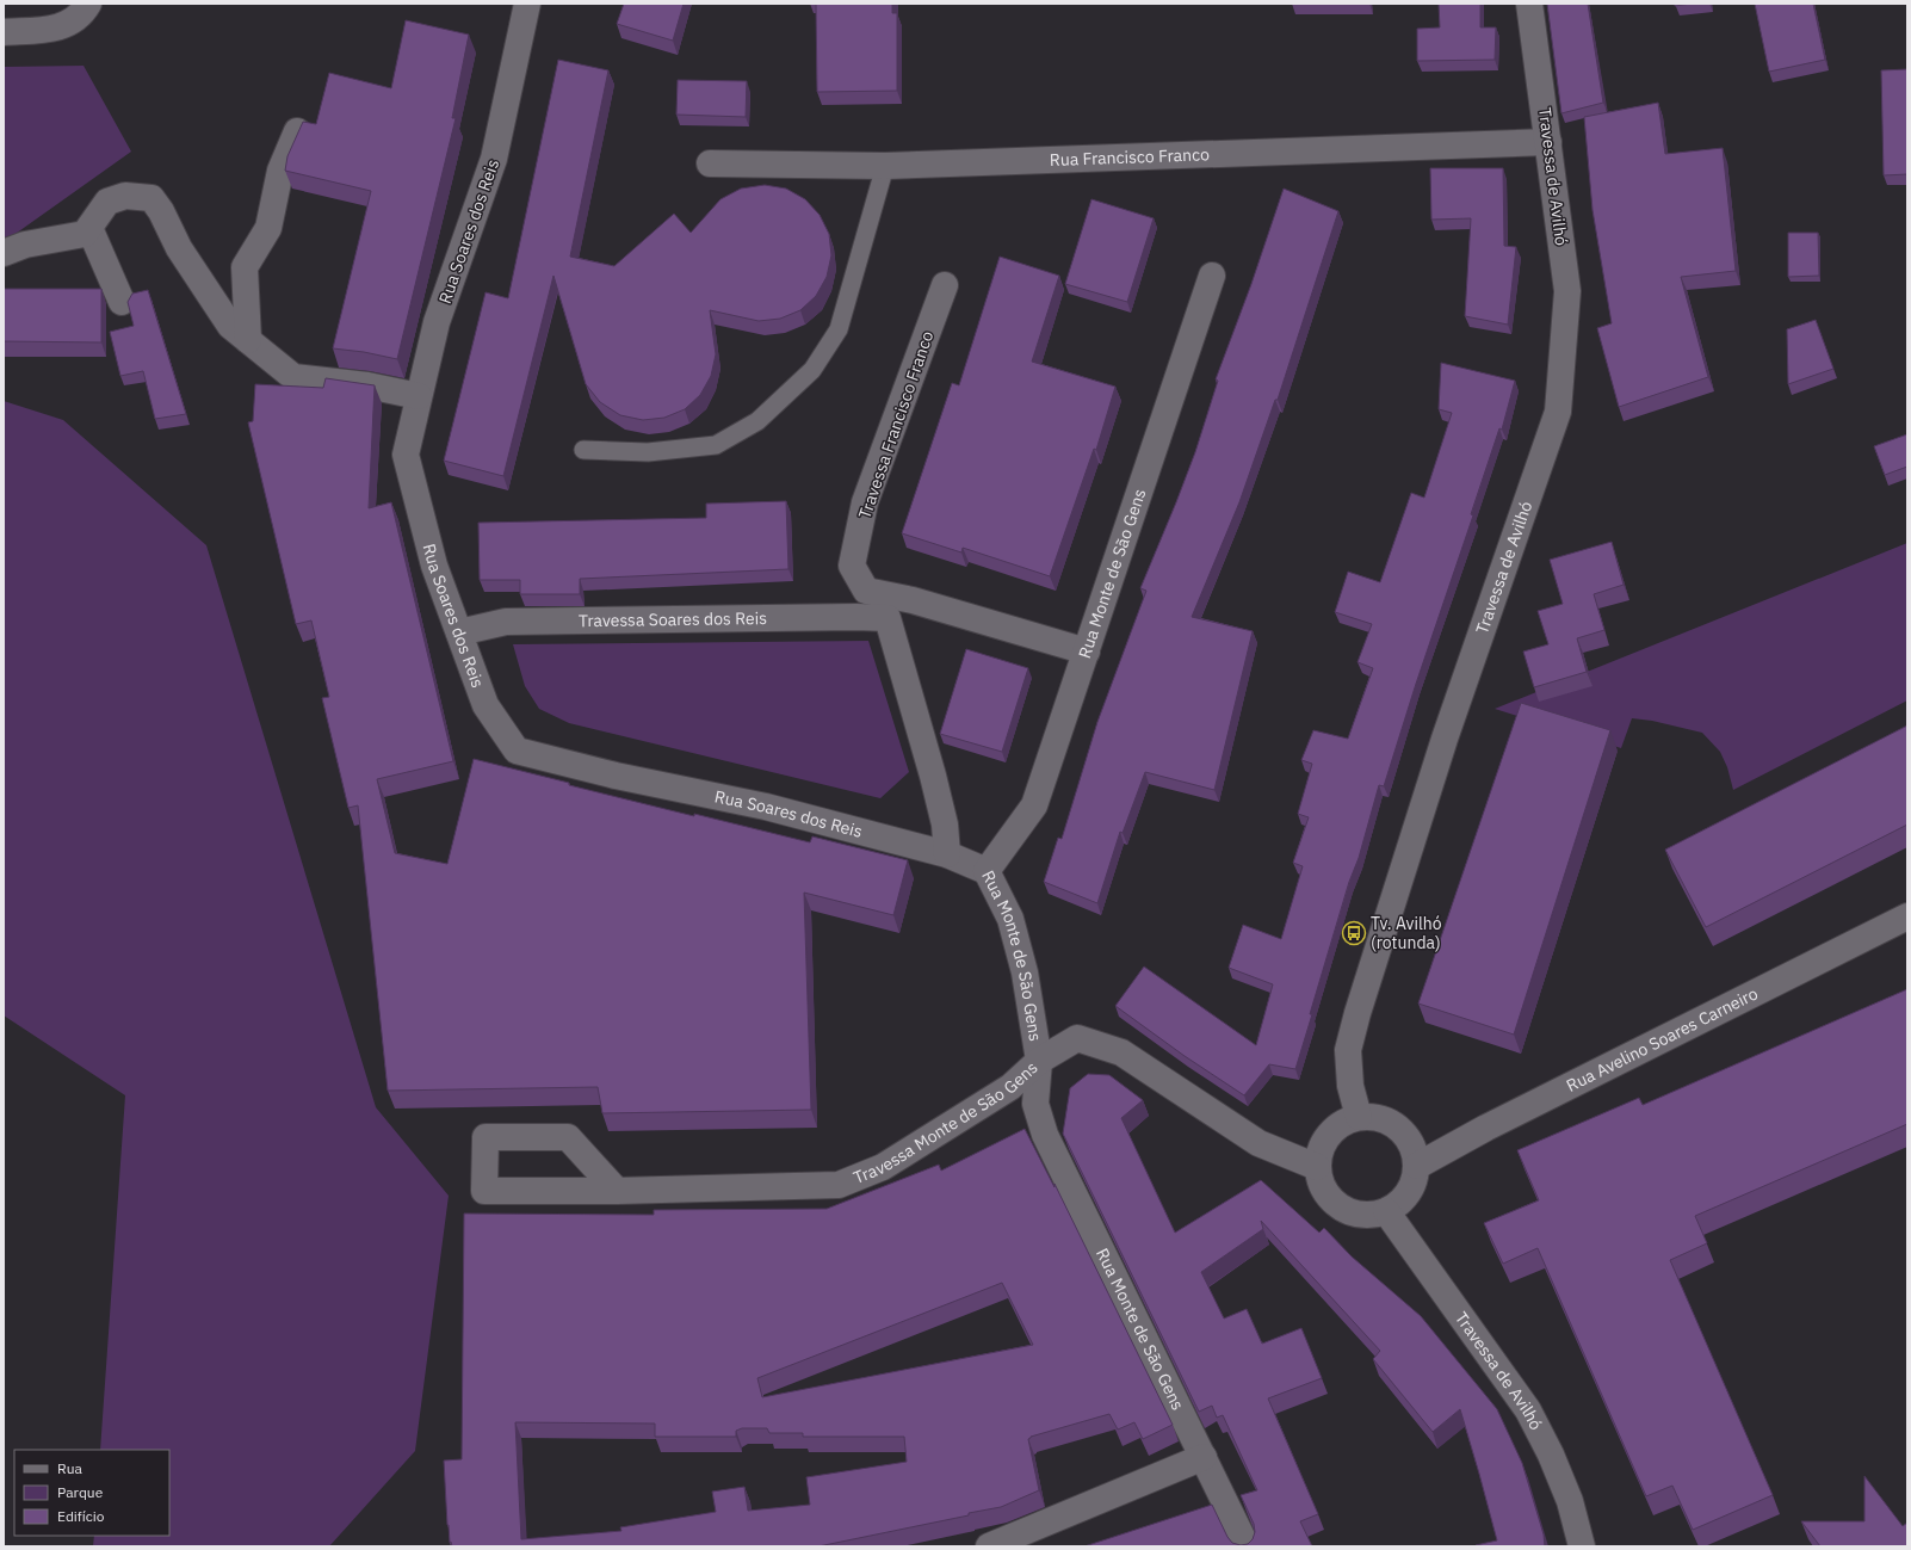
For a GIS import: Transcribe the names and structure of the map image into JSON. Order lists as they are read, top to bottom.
{
  "streets": {
    "street": [
      "Rua Francisco Franco",
      "Travessa de Avilhó",
      "Rua Soares dos Reis",
      "Travessa Francisco Franco",
      "Rua Monte de São Gens",
      "Travessa Soares dos Reis",
      "Rua Avelino Soares Carneiro",
      "Travessa Monte de São Gens"
    ]
  },
  "crossings": [
    ["Rua Francisco Franco", "Travessa de Avilhó"],
    ["Travessa de Avilhó", "Rua Avelino Soares Carneiro"],
    ["Travessa de Avilhó", "Travessa Monte de São Gens"],
    ["Rua Soares dos Reis", "Rua Monte de São Gens"],
    ["Rua Soares dos Reis", "Travessa Soares dos Reis"],
    ["Travessa Francisco Franco", "Rua Monte de São Gens"],
    ["Rua Monte de São Gens", "Travessa Monte de São Gens"],
    ["Rua Avelino Soares Carneiro", "Travessa Monte de São Gens"]
  ],
  "places": {
    "bus stop": ["Tv. Avilhó (rotunda)"]
  },
  "legend": ["Rua", "Parque", "Edifício"]
}
